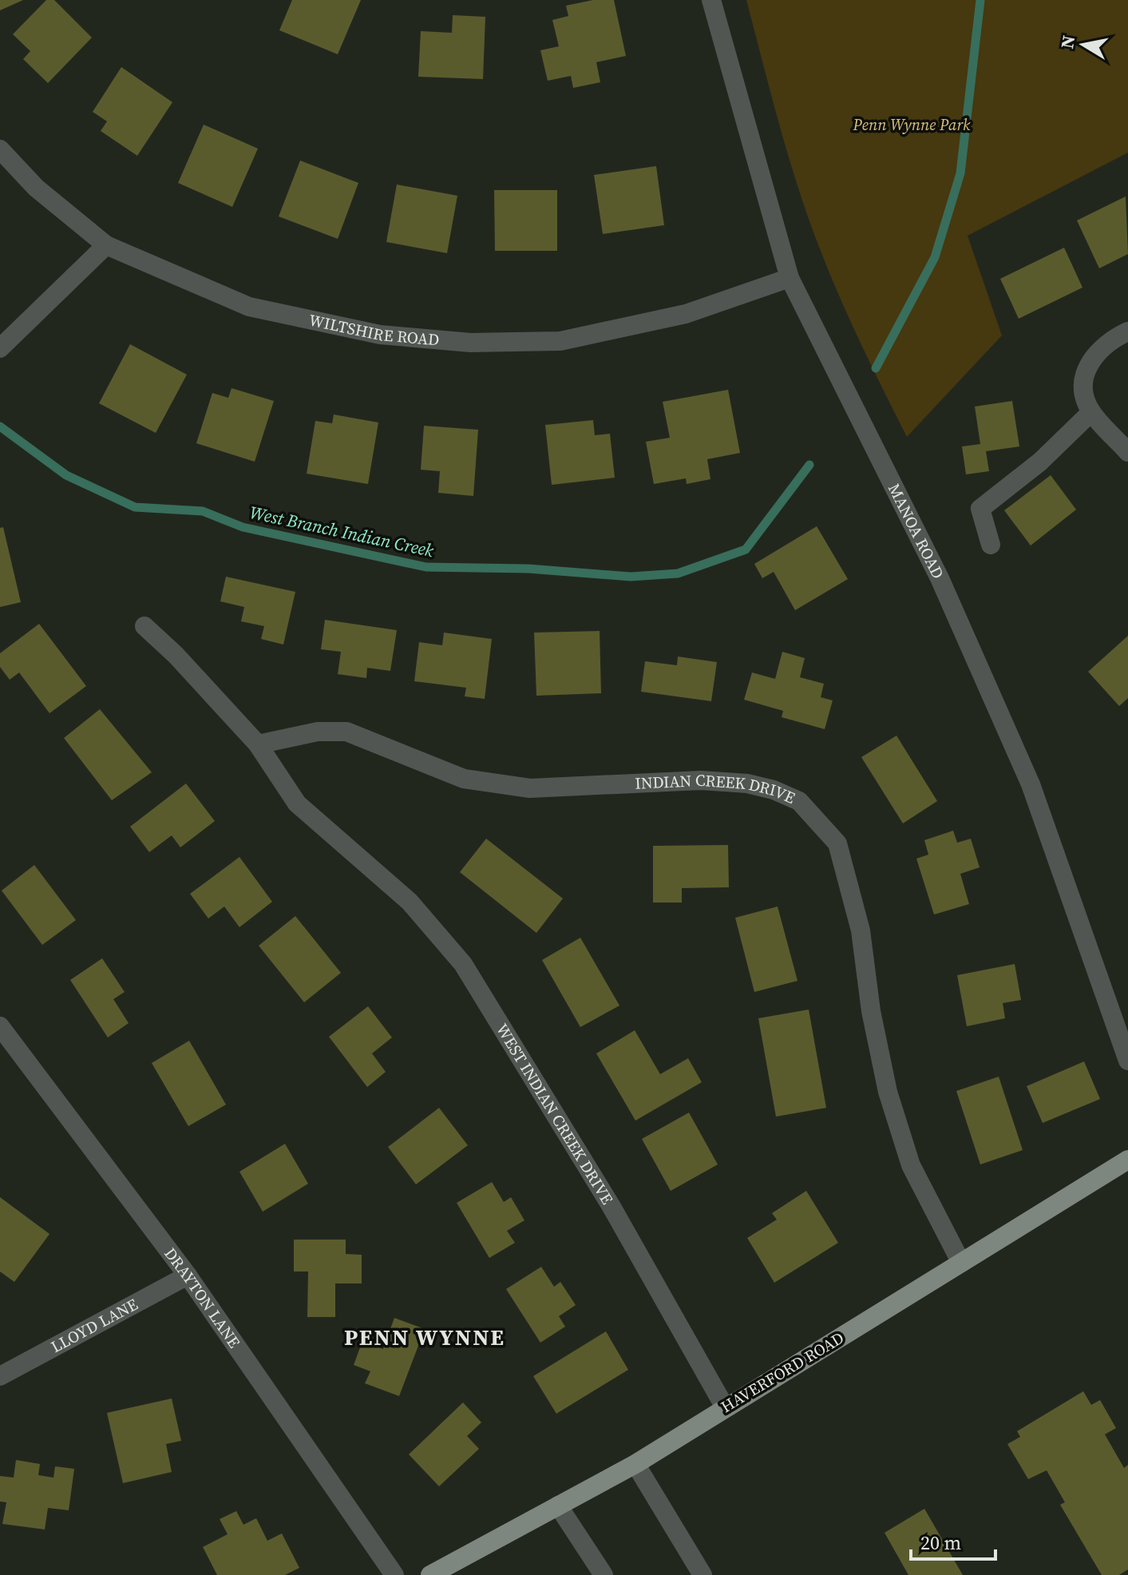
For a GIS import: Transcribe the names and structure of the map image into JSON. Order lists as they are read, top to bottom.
{
  "streets": {
    "main road": ["HAVERFORD ROAD"],
    "street": [
      "WILTSHIRE ROAD",
      "MANOA ROAD",
      "INDIAN CREEK DRIVE",
      "WEST INDIAN CREEK DRIVE",
      "DRAYTON LANE",
      "LLOYD LANE"
    ]
  },
  "crossings": [
    ["WILTSHIRE ROAD", "MANOA ROAD"],
    ["INDIAN CREEK DRIVE", "WEST INDIAN CREEK DRIVE"],
    ["INDIAN CREEK DRIVE", "HAVERFORD ROAD"],
    ["WEST INDIAN CREEK DRIVE", "HAVERFORD ROAD"],
    ["DRAYTON LANE", "LLOYD LANE"]
  ],
  "districts": ["PENN WYNNE"],
  "water": ["West Branch Indian Creek"],
  "parks": ["Penn Wynne Park"],
  "scale_bar": "20 m",
  "north": "left"
}
